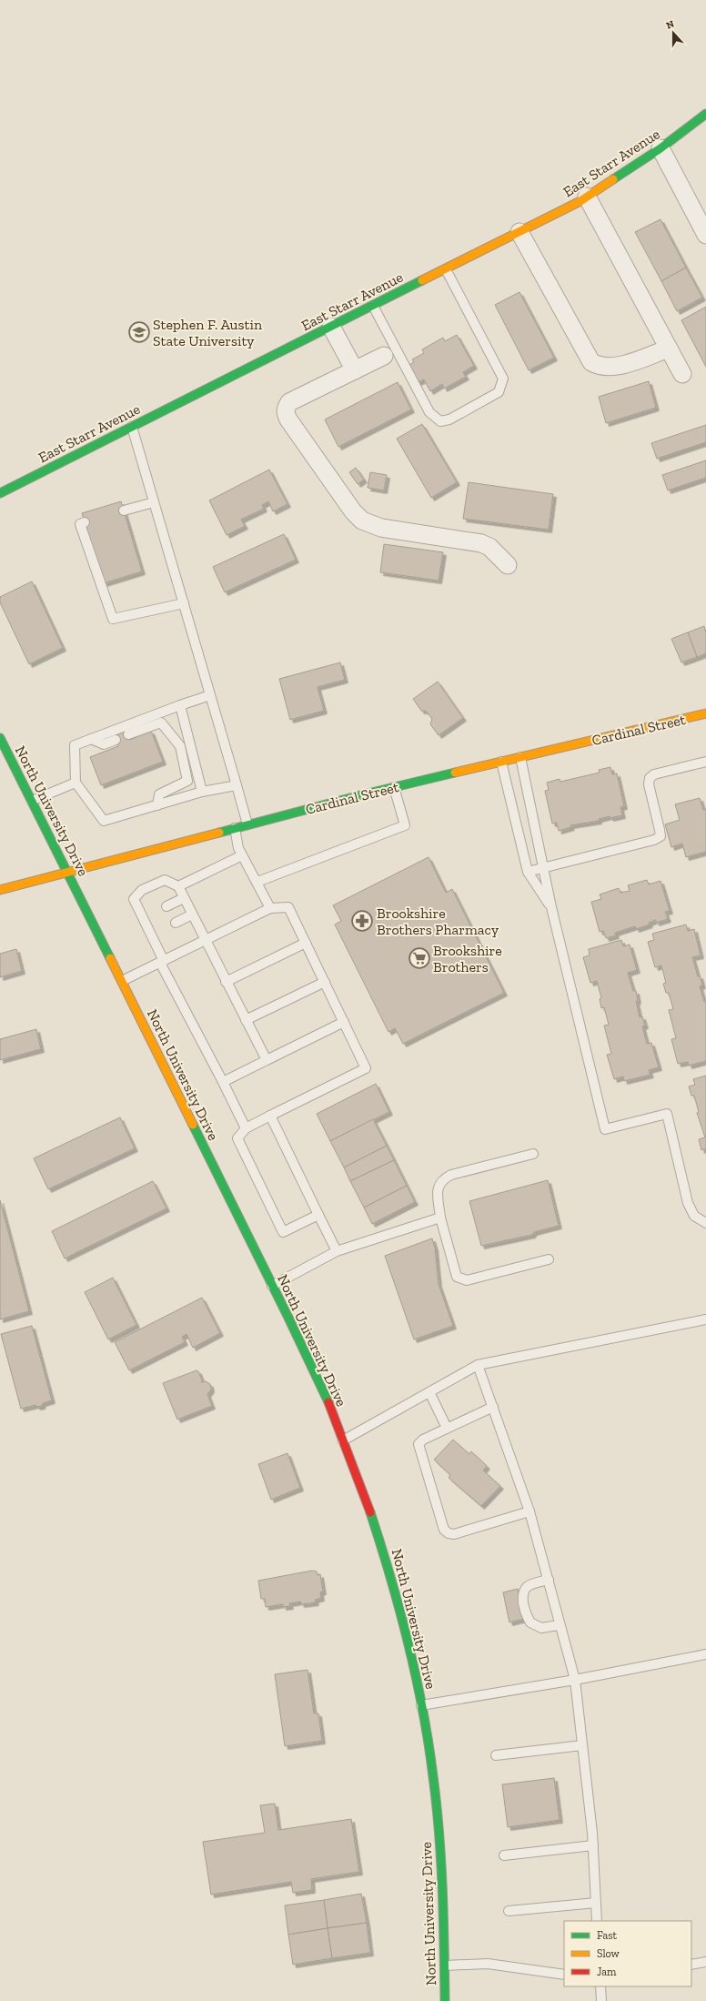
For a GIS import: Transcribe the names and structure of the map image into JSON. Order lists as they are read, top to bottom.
{
  "streets": {
    "main road": ["East Starr Avenue", "Cardinal Street", "North University Drive"]
  },
  "crossings": [
    ["Cardinal Street", "North University Drive"]
  ],
  "places": {
    "school or university": ["Stephen F. Austin State University"],
    "pharmacy": ["Brookshire Brothers Pharmacy"],
    "supermarket": ["Brookshire Brothers"]
  },
  "legend": ["Fast", "Slow", "Jam"],
  "north": "top"
}
